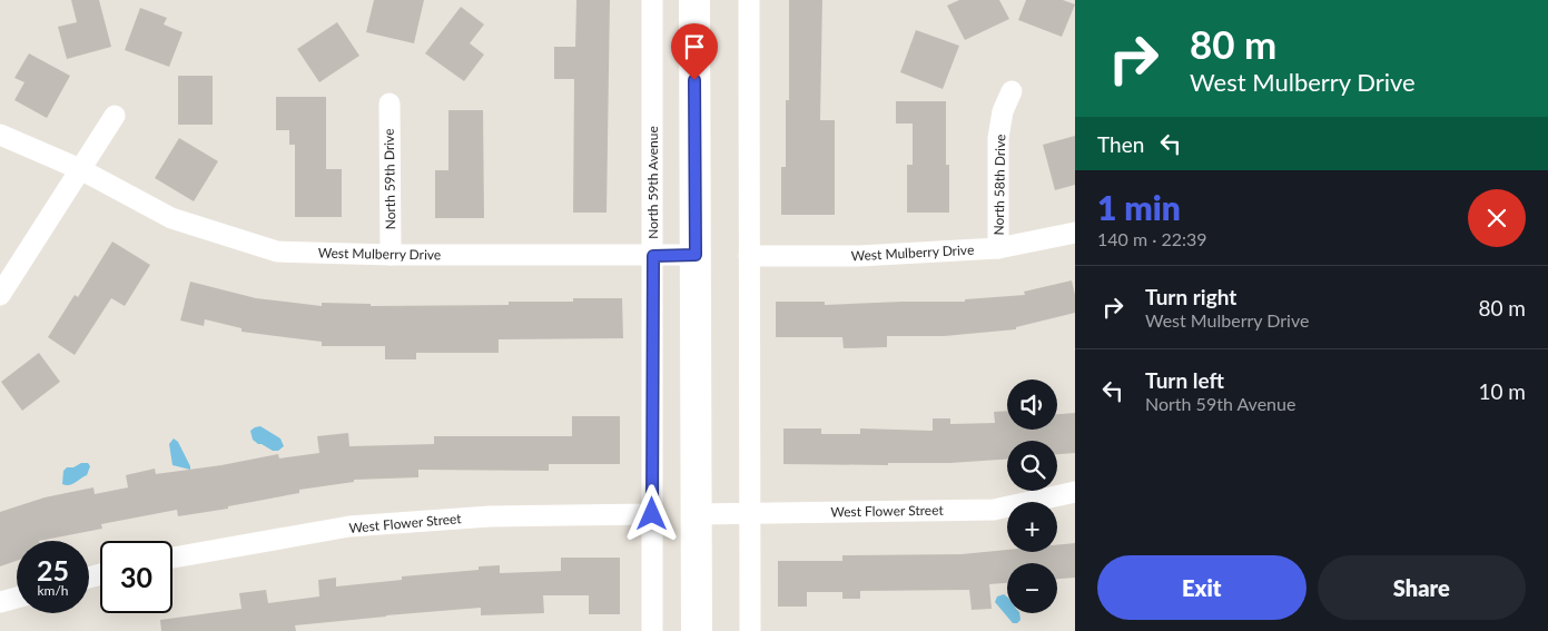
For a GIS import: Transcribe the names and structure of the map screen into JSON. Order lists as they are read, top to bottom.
{
  "streets": {
    "street": [
      "North 59th Drive",
      "North 59th Avenue",
      "North 58th Drive",
      "West Mulberry Drive",
      "West Flower Street"
    ]
  },
  "crossings": [
    ["North 59th Drive", "West Mulberry Drive"],
    ["North 59th Avenue", "West Mulberry Drive"],
    ["North 59th Avenue", "West Flower Street"],
    ["North 58th Drive", "West Mulberry Drive"]
  ],
  "page": {
    "turn": ["80 m", "West Mulberry Drive"],
    "then": "Then",
    "heading": ["1 min", "140 m · 22:39"],
    "list": [
      {
        "name": "Turn right",
        "note": "West Mulberry Drive",
        "value": "80 m"
      },
      {
        "name": "Turn left",
        "note": "North 59th Avenue",
        "value": "10 m"
      }
    ],
    "map_buttons": ["+", "−"],
    "speed": "25 km/h",
    "limit": "30",
    "buttons": ["Exit", "Share"]
  }
}
